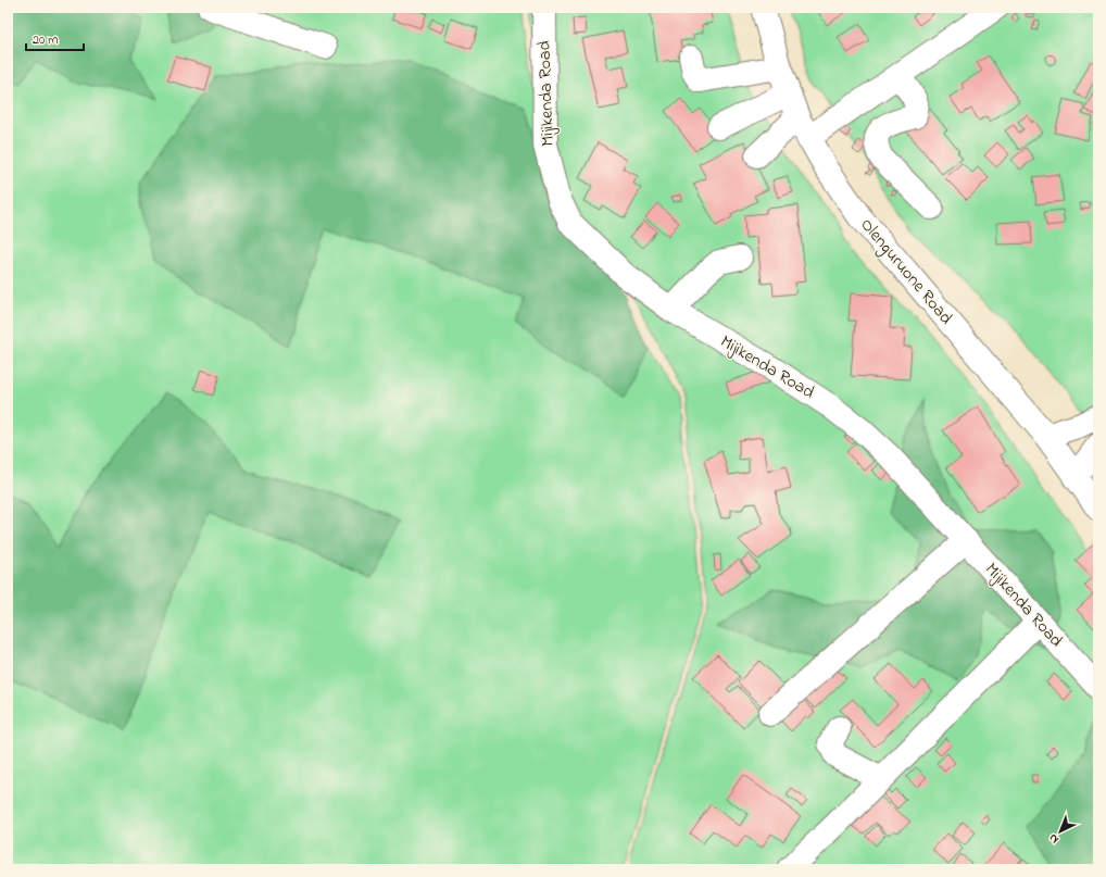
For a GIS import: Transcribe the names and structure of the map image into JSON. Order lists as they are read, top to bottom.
{
  "streets": {
    "street": ["Mijikenda Road", "Olenguruone Road"]
  },
  "scale_bar": "20 m",
  "north": "bottom left"
}
